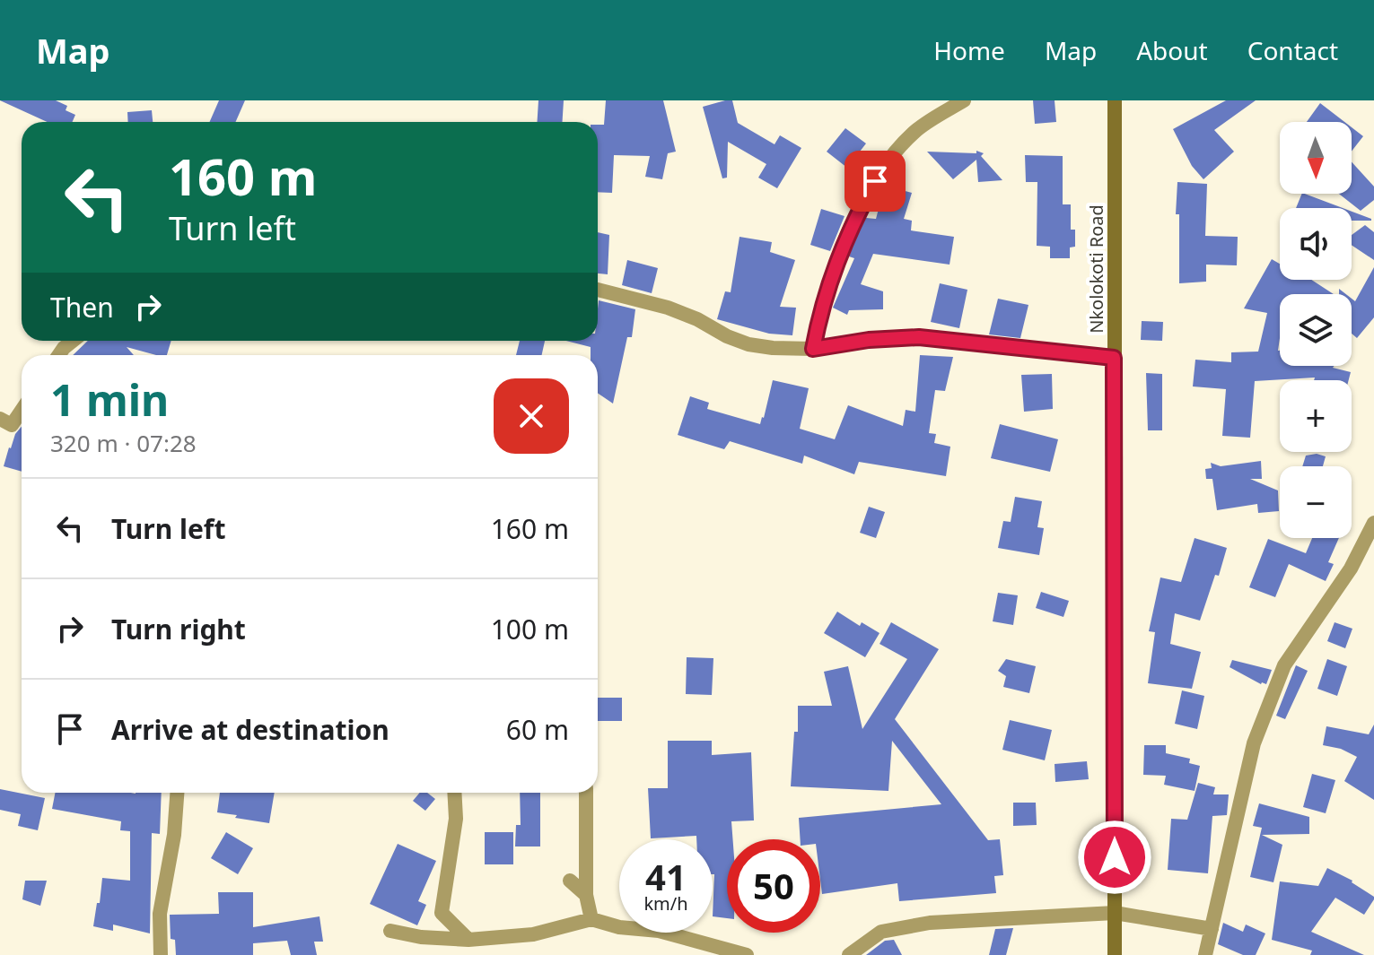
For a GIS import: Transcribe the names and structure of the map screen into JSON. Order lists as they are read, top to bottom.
{
  "streets": {
    "main road": ["Nkolokoti Road"]
  },
  "north": "bottom",
  "page": {
    "header": "Map",
    "nav": [
      "Home",
      "Map",
      "About",
      "Contact"
    ],
    "map_buttons": ["+", "−"],
    "turn": ["160 m", "Turn left"],
    "then": "Then",
    "heading": ["1 min", "320 m · 07:28"],
    "list": [
      {
        "name": "Turn left",
        "value": "160 m"
      },
      {
        "name": "Turn right",
        "value": "100 m"
      },
      {
        "name": "Arrive at destination",
        "value": "60 m"
      }
    ],
    "speed": "41 km/h",
    "limit": "50"
  }
}
